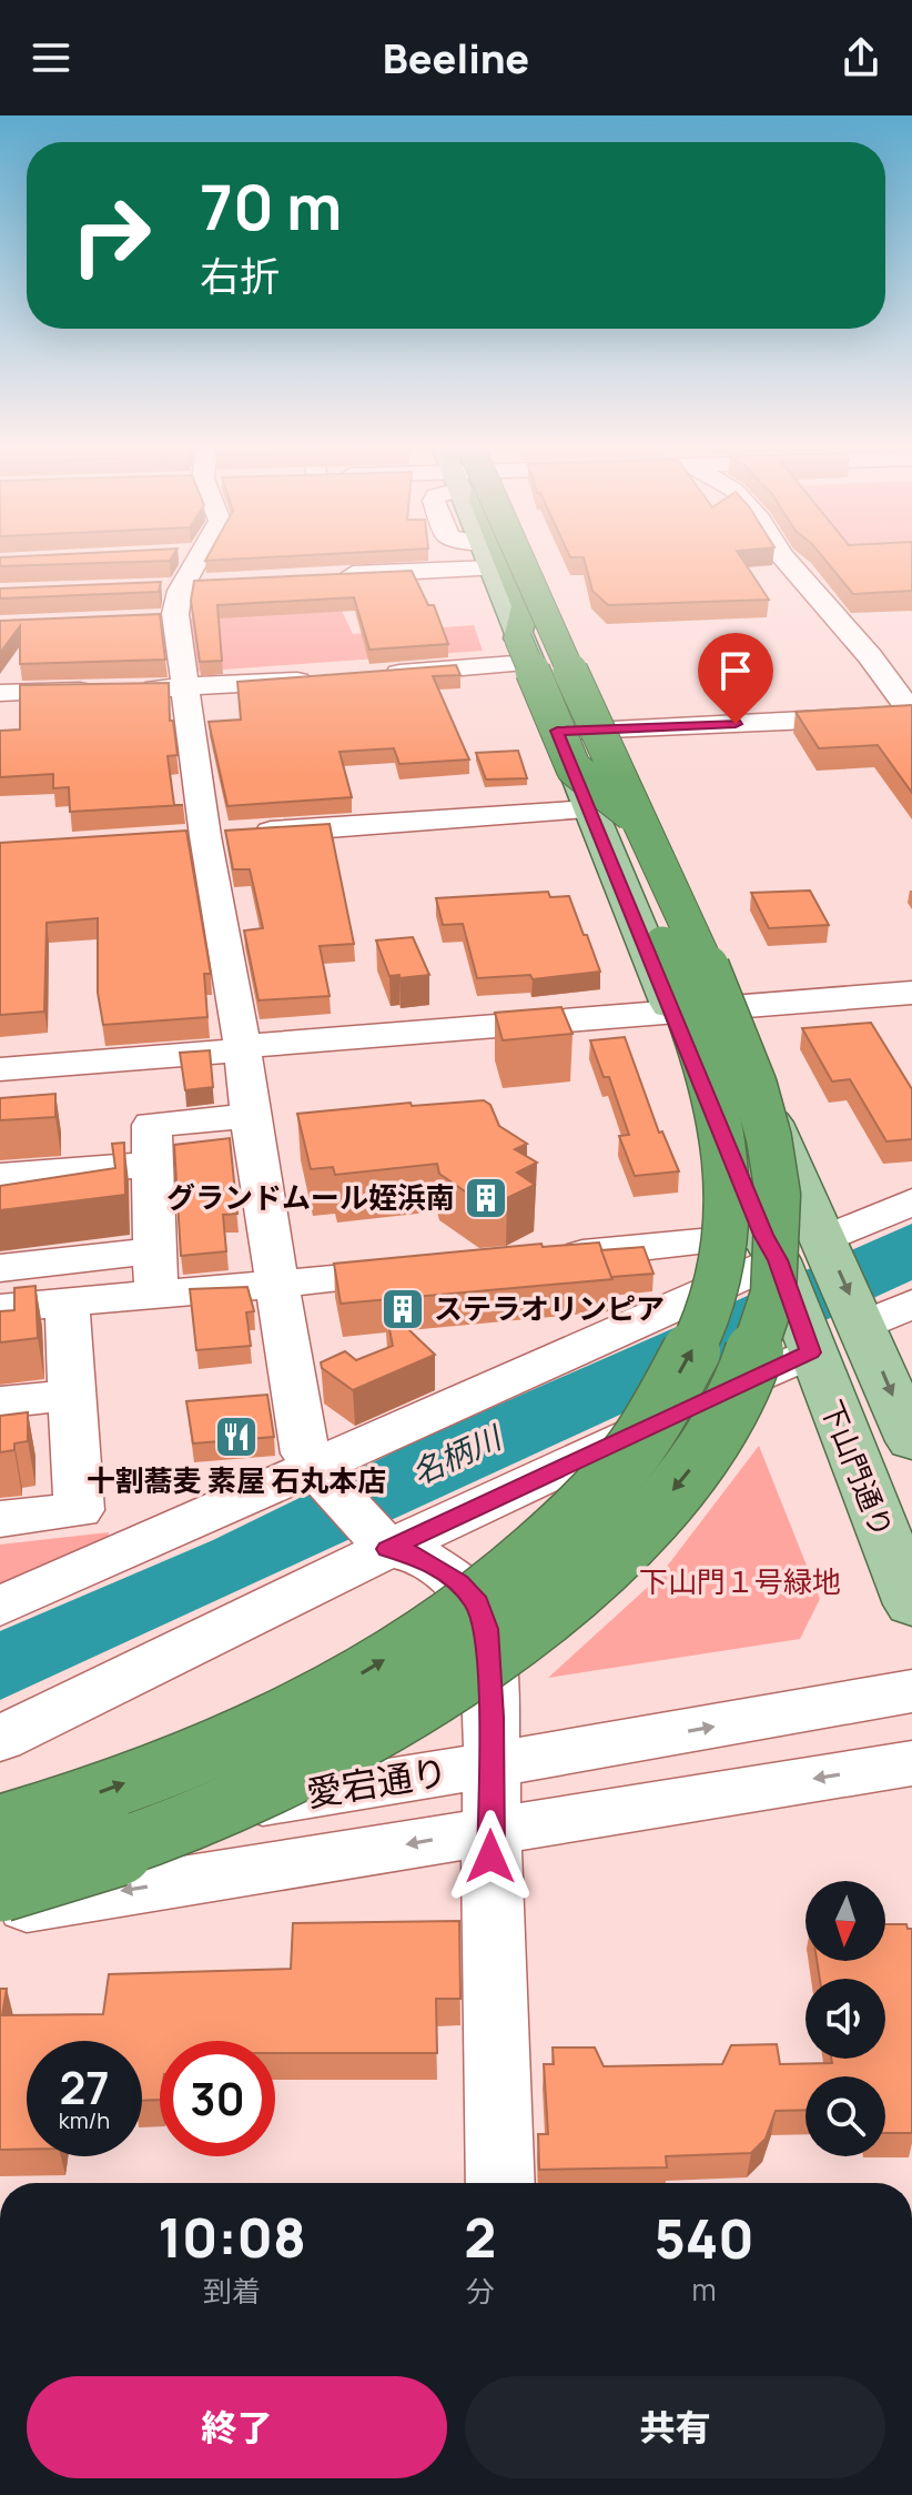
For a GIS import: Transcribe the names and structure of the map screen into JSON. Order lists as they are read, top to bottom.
{
  "streets": {
    "main road": ["下山門通り"],
    "street": ["愛宕通り"]
  },
  "water": ["名柄川"],
  "parks": ["下山門１号緑地"],
  "places": {
    "building": ["グランドムール姪浜南", "ステラオリンピア"],
    "restaurant": ["十割蕎麦 素屋 石丸本店"]
  },
  "north": "bottom",
  "page": {
    "header": "Beeline",
    "turn": ["70 m", "右折"],
    "speed": "27 km/h",
    "limit": "30",
    "eta": [
      "10:08",
      "到着",
      "2",
      "分",
      "540",
      "m"
    ],
    "buttons": ["終了", "共有"]
  }
}
